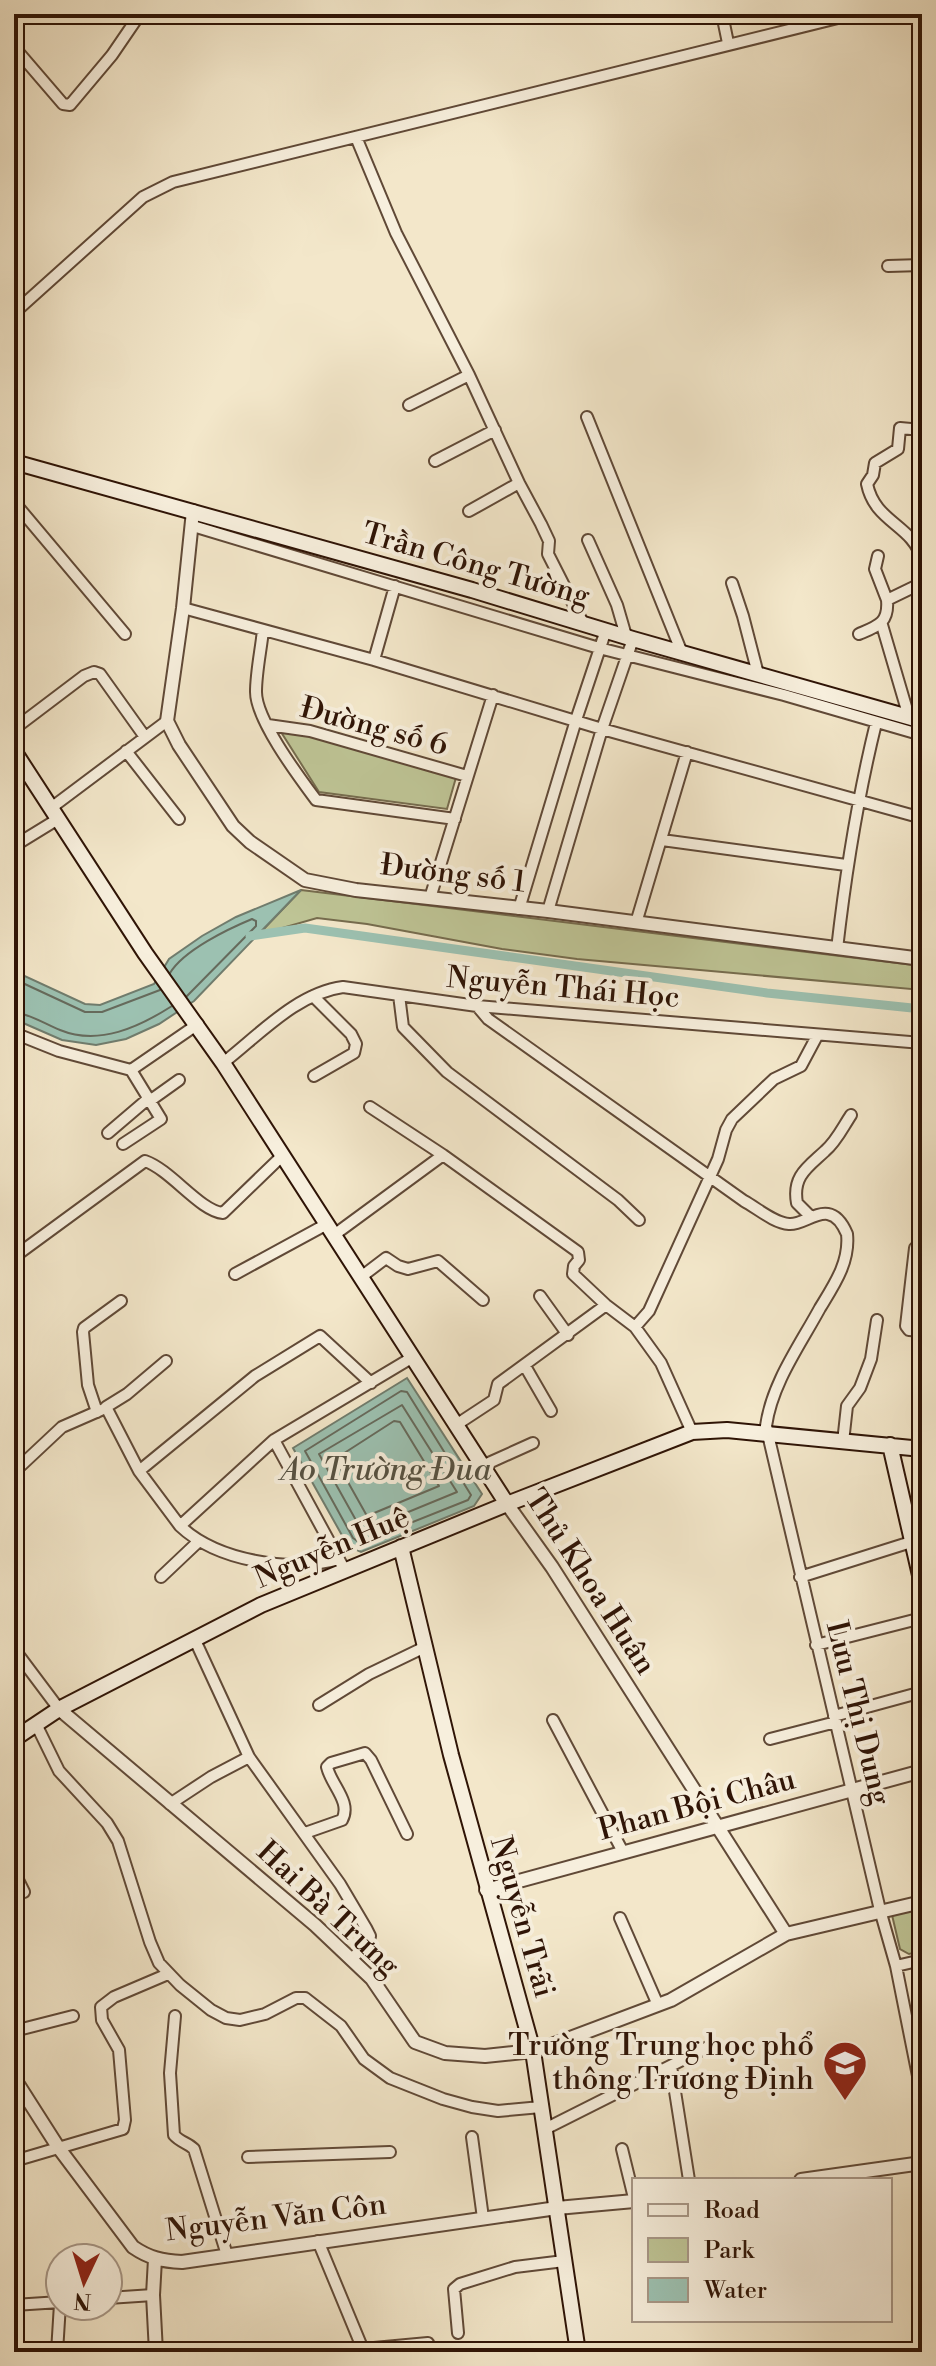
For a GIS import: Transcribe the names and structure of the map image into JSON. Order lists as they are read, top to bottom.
{
  "streets": {
    "main road": [
      "Trần Công Tường",
      "Nguyễn Huệ",
      "Thủ Khoa Huân",
      "Nguyễn Trãi"
    ],
    "street": [
      "Đường số 6",
      "Đường số 1",
      "Nguyễn Thái Học",
      "Lưu Thị Dung",
      "Phan Bội Châu",
      "Hai Bà Trưng",
      "Nguyễn Văn Côn"
    ]
  },
  "crossings": [
    ["Nguyễn Thái Học", "Thủ Khoa Huân"],
    ["Nguyễn Huệ", "Thủ Khoa Huân"],
    ["Nguyễn Huệ", "Lưu Thị Dung"],
    ["Nguyễn Huệ", "Hai Bà Trưng"],
    ["Nguyễn Huệ", "Nguyễn Trãi"],
    ["Thủ Khoa Huân", "Phan Bội Châu"],
    ["Thủ Khoa Huân", "Hai Bà Trưng"],
    ["Lưu Thị Dung", "Phan Bội Châu"],
    ["Lưu Thị Dung", "Hai Bà Trưng"],
    ["Phan Bội Châu", "Nguyễn Trãi"],
    ["Hai Bà Trưng", "Nguyễn Trãi"],
    ["Nguyễn Trãi", "Nguyễn Văn Côn"]
  ],
  "water": ["Ao Trường Đua"],
  "places": {
    "school or university": ["Trường Trung học phổ thông Trương Định"]
  },
  "legend": ["Road", "Park", "Water"],
  "north": "bottom"
}
